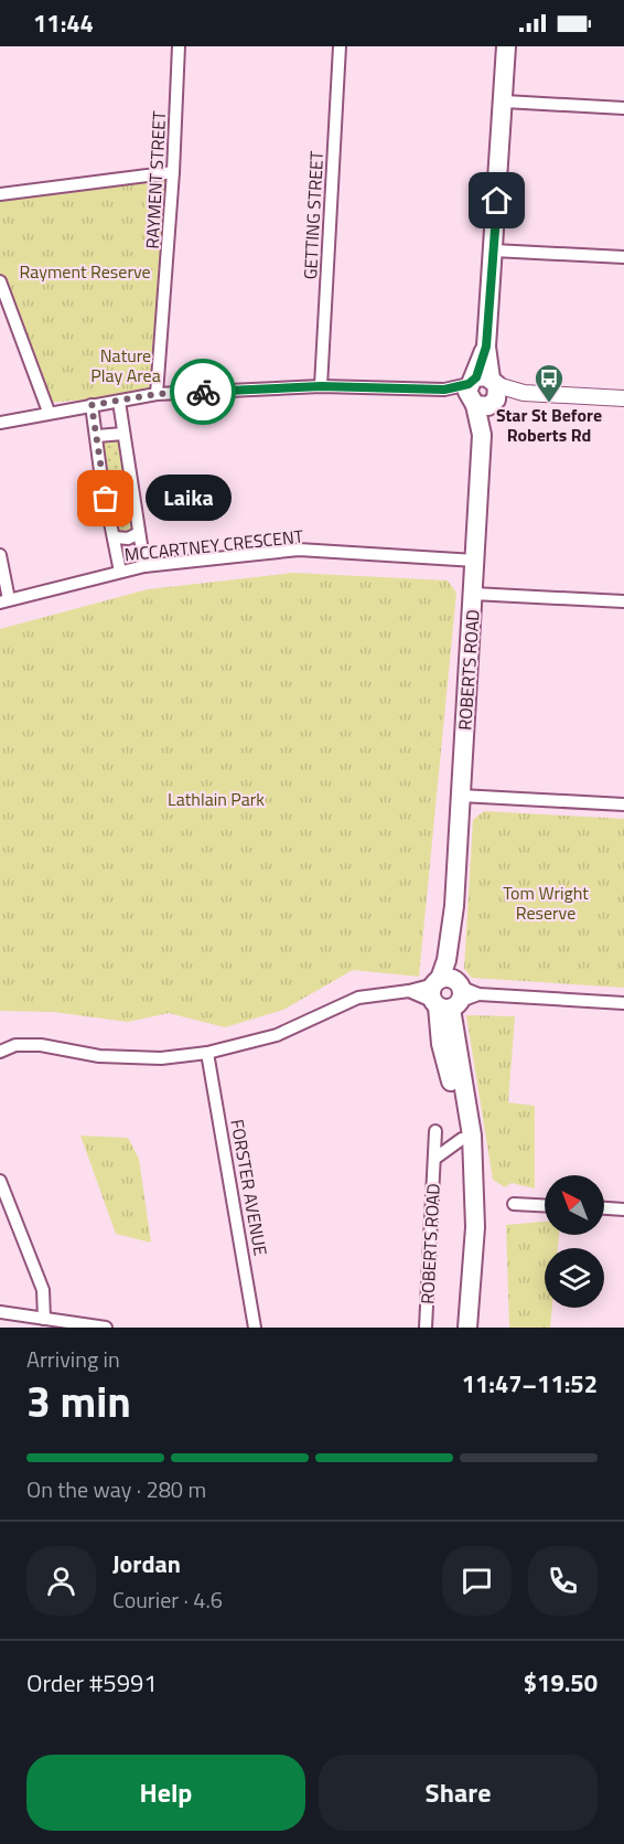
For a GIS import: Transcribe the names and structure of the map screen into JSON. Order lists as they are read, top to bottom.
{
  "streets": {
    "main road": ["ROBERTS ROAD"],
    "street": [
      "RAYMENT STREET",
      "GETTING STREET",
      "MCCARTNEY CRESCENT",
      "FORSTER AVENUE"
    ]
  },
  "crossings": [
    ["MCCARTNEY CRESCENT", "ROBERTS ROAD"]
  ],
  "parks": [
    "Rayment Reserve",
    "Nature Play Area",
    "Lathlain Park",
    "Tom Wright Reserve"
  ],
  "places": {
    "bus stop": ["Star St Before Roberts Rd"],
    "other": ["Laika"]
  },
  "north": "top left",
  "page": {
    "status": "11:44",
    "bubble": "Laika",
    "heading": ["3 min", "Arriving in", "11:47–11:52"],
    "panel": [
      "Jordan",
      "Courier · 4.6",
      "Order #5991",
      "$19.50"
    ],
    "bar": "On the way · 280 m",
    "buttons": ["Help", "Share"]
  }
}
